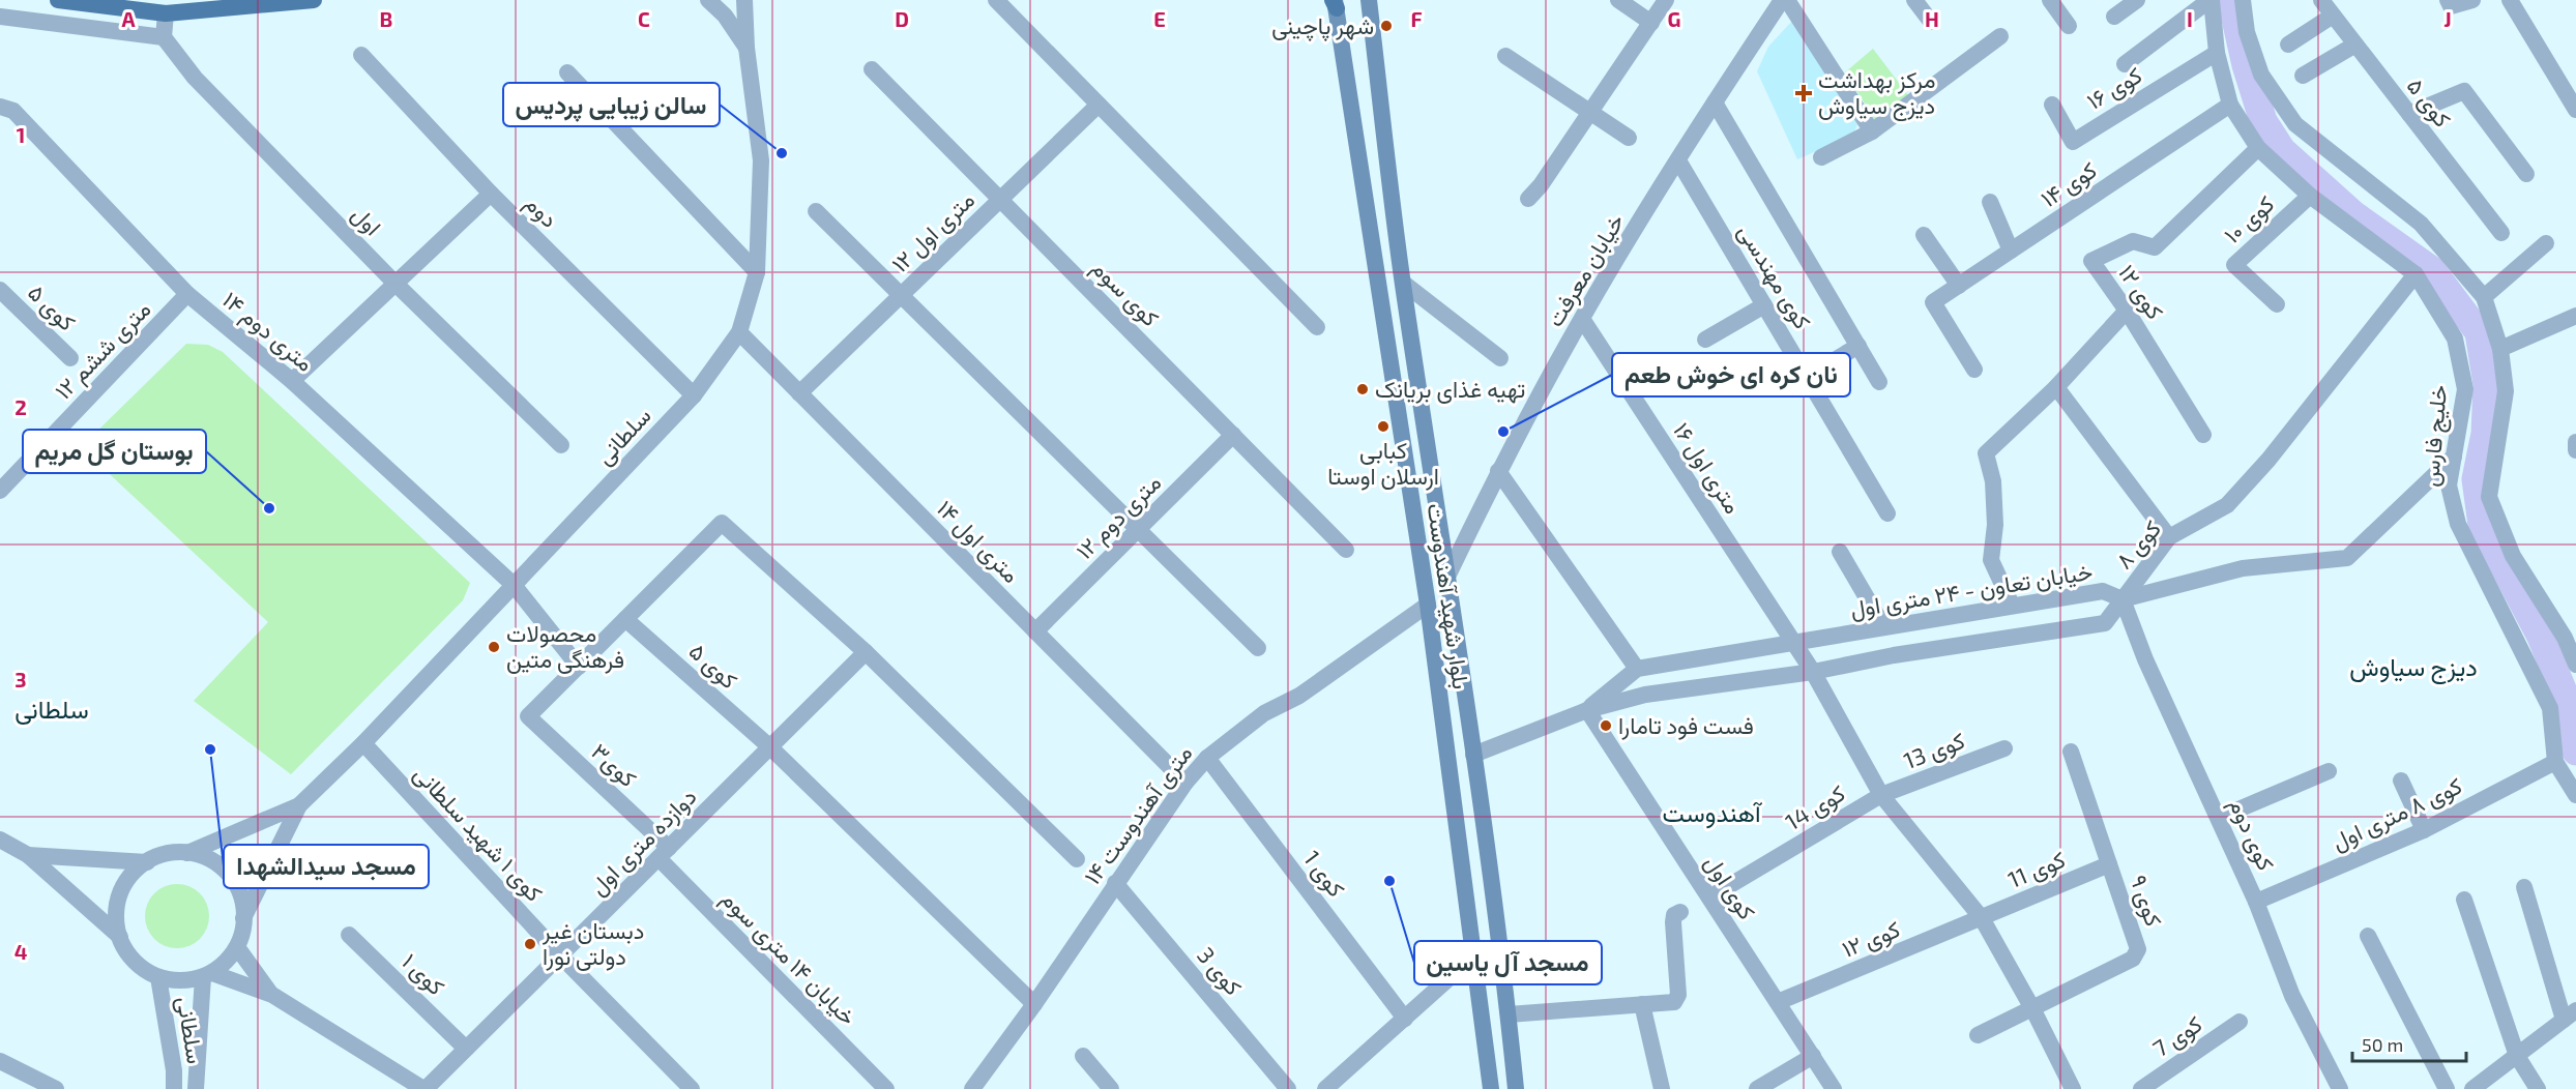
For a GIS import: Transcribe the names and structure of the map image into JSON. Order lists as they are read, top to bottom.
{
  "streets": {
    "main road": ["بلوار شهید آهندوست"],
    "street": [
      "کوی ۱۶",
      "کوی ۵",
      "کوی ۱۴",
      "دوم",
      "کوی ۱۰",
      "اول",
      "۱۲ متری اول",
      "خیابان معرفت",
      "کوی مهندسی",
      "کوی ۱۲",
      "کوی سوم",
      "۱۴ متری دوم",
      "۱۲ متری ششم",
      "سلطانی",
      "خلیج فارس",
      "۱۶ متری اول",
      "۱۲ متری دوم",
      "۱۴ متری اول",
      "کوی ۸",
      "خیابان تعاون - ۲۴ متری اول",
      "کوی 13",
      "کوی۳",
      "کوی 14",
      "کوی ۸ متری اول",
      "۱۴ متری آهندوست",
      "کوی ۱ شهید سلطانی",
      "کوی دوم",
      "دوازده متری اول",
      "کوی 11",
      "کوی 1",
      "کوی اول",
      "کوی ۹",
      "خیابان ۱۴ متری سوم",
      "کوی 3",
      "کوی ۱",
      "کوی 7"
    ]
  },
  "crossings": [
    ["کوی ۱۶", "خلیج فارس"],
    ["کوی ۵", "۱۴ متری آهندوست"],
    ["کوی ۵", "دوازده متری اول"],
    ["کوی ۱۴", "خلیج فارس"],
    ["دوم", "سلطانی"],
    ["کوی ۱۰", "خلیج فارس"],
    ["۱۲ متری اول", "کوی سوم"],
    ["۱۲ متری اول", "۱۴ متری اول"],
    ["خیابان معرفت", "کوی مهندسی"],
    ["خیابان معرفت", "۱۶ متری اول"],
    ["خیابان معرفت", "بلوار شهید آهندوست"],
    ["کوی ۱۲", "خلیج فارس"],
    ["کوی ۱۲", "۱۶ متری اول"],
    ["کوی ۱۲", "کوی 11"],
    ["کوی ۱۲", "کوی اول"],
    ["کوی سوم", "۱۲ متری دوم"],
    ["۱۴ متری دوم", "۱۲ متری ششم"],
    ["۱۴ متری دوم", "سلطانی"],
    ["۱۴ متری دوم", "کوی۳"],
    ["سلطانی", "۱۴ متری اول"],
    ["سلطانی", "کوی ۱ شهید سلطانی"],
    ["خلیج فارس", "کوی ۸"],
    ["خلیج فارس", "کوی ۸ متری اول"],
    ["۱۶ متری اول", "خیابان تعاون - ۲۴ متری اول"],
    ["۱۶ متری اول", "کوی 13"],
    ["۱۶ متری اول", "کوی 14"],
    ["۱۶ متری اول", "کوی 11"],
    ["۱۶ متری اول", "کوی ۹"],
    ["۱۲ متری دوم", "۱۴ متری اول"],
    ["۱۴ متری اول", "۱۴ متری آهندوست"],
    ["کوی ۸", "خیابان تعاون - ۲۴ متری اول"],
    ["کوی ۸", "کوی دوم"],
    ["خیابان تعاون - ۲۴ متری اول", "بلوار شهید آهندوست"],
    ["خیابان تعاون - ۲۴ متری اول", "کوی دوم"],
    ["خیابان تعاون - ۲۴ متری اول", "کوی اول"],
    ["بلوار شهید آهندوست", "۱۴ متری آهندوست"],
    ["کوی 13", "کوی 14"],
    ["کوی۳", "دوازده متری اول"],
    ["کوی۳", "خیابان ۱۴ متری سوم"],
    ["کوی 14", "کوی اول"],
    ["کوی ۸ متری اول", "کوی دوم"],
    ["۱۴ متری آهندوست", "کوی 1"],
    ["۱۴ متری آهندوست", "کوی 3"],
    ["کوی ۱ شهید سلطانی", "دوازده متری اول"],
    ["دوازده متری اول", "خیابان ۱۴ متری سوم"],
    ["دوازده متری اول", "کوی ۱"],
    ["کوی 11", "کوی ۹"]
  ],
  "districts": ["دیزج سیاوش", "سلطانی", "آهندوست"],
  "places": {
    "other": [
      "شهر پاچینی",
      "سالن زیبایی پردیس",
      "تهیه غذای بریانک",
      "کبابی ارسلان اوستا",
      "نان کره ای خوش طعم",
      "بوستان گل مریم",
      "محصولات فرهنگی متین",
      "فست فود تامارا",
      "مسجد سیدالشهدا",
      "مسجد آل یاسین",
      "دبستان غیر دولتی نورا"
    ],
    "health": ["مرکز بهداشت دیزج سیاوش"]
  },
  "scale_bar": "50 m",
  "grid": {
    "columns": [
      "A",
      "B",
      "C",
      "D",
      "E",
      "F",
      "G",
      "H",
      "I",
      "J"
    ],
    "rows": [
      "1",
      "2",
      "3",
      "4"
    ]
  }
}
